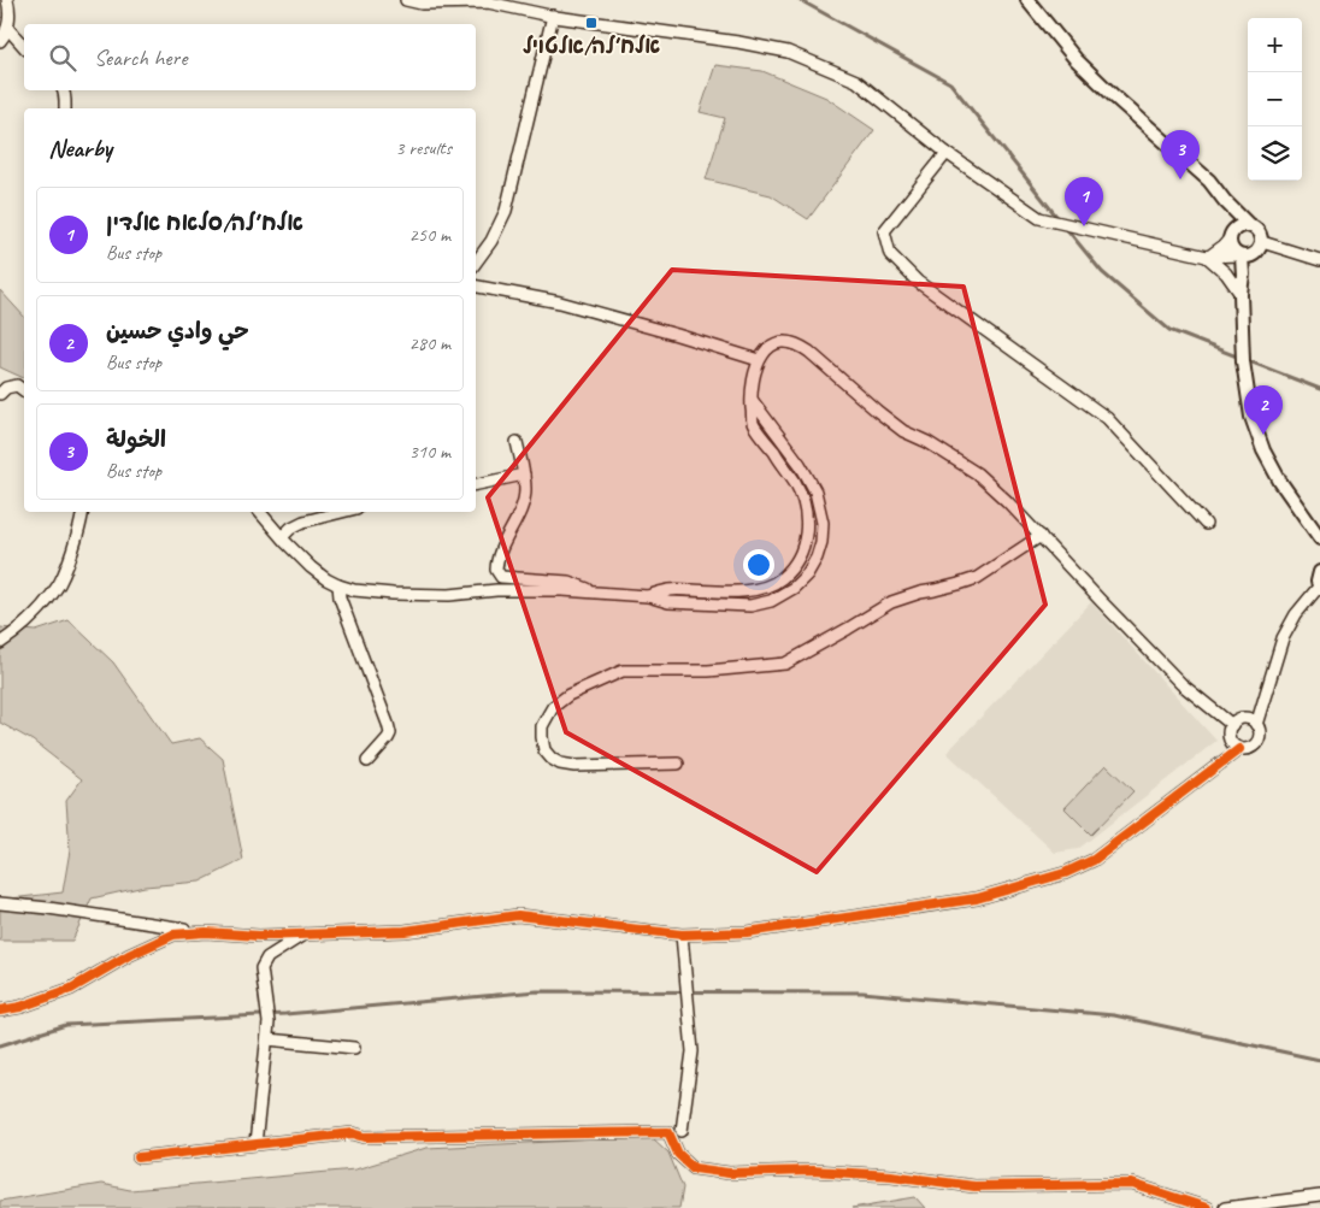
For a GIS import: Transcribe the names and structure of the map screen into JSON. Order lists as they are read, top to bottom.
{
  "places": {
    "transit": ["אלח׳לה/אלטויל"]
  },
  "page": {
    "map_buttons": ["+", "−"],
    "search": "Search here",
    "heading": ["Nearby", "3 results"],
    "pins": ["3", "1", "2"],
    "list": [
      {
        "mark": "1",
        "name": "אלח׳לה/סלאח אלדין",
        "note": "Bus stop",
        "value": "250 m"
      },
      {
        "mark": "2",
        "name": "حي وادي حسين",
        "note": "Bus stop",
        "value": "280 m"
      },
      {
        "mark": "3",
        "name": "الخولة",
        "note": "Bus stop",
        "value": "310 m"
      }
    ]
  }
}
